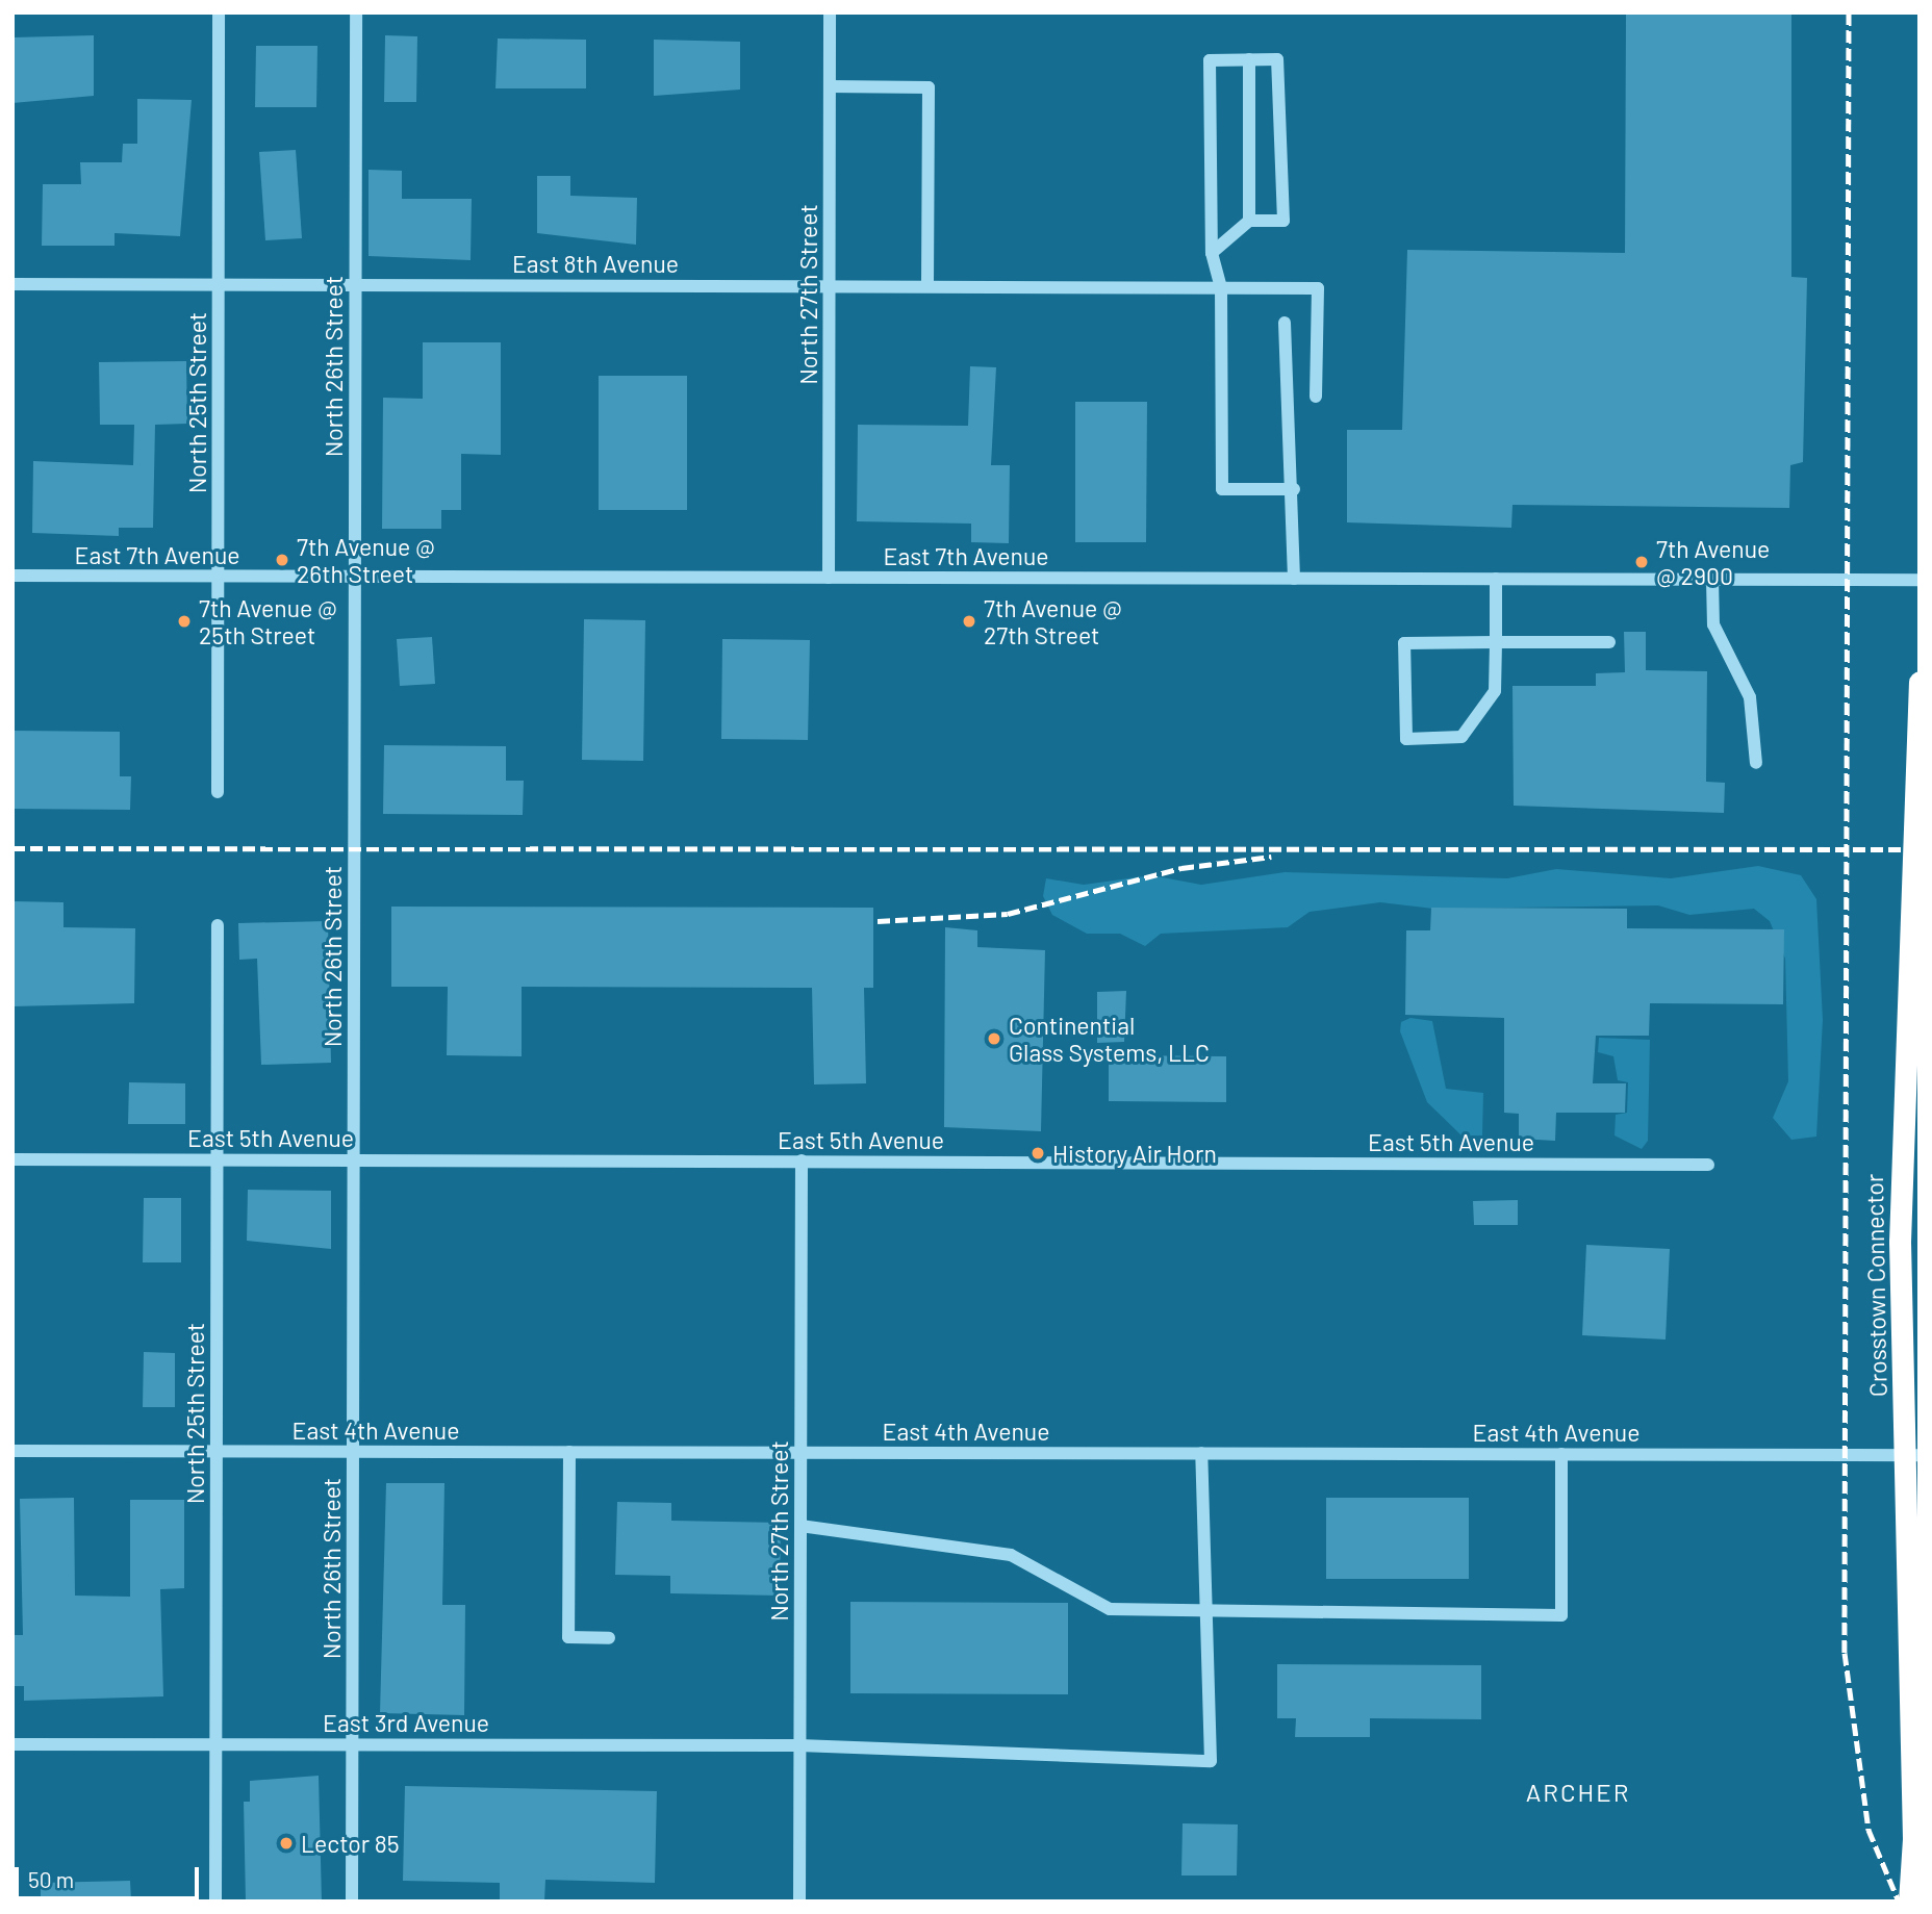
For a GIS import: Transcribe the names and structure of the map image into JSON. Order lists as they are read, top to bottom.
{
  "streets": {
    "highway": ["Crosstown Connector"],
    "street": [
      "East 8th Avenue",
      "North 27th Street",
      "North 26th Street",
      "North 25th Street",
      "East 7th Avenue",
      "East 5th Avenue",
      "East 4th Avenue",
      "East 3rd Avenue"
    ]
  },
  "crossings": [
    ["East 8th Avenue", "North 27th Street"],
    ["East 8th Avenue", "North 26th Street"],
    ["East 8th Avenue", "North 25th Street"],
    ["North 27th Street", "East 7th Avenue"],
    ["North 27th Street", "East 5th Avenue"],
    ["North 27th Street", "East 4th Avenue"],
    ["North 27th Street", "East 3rd Avenue"],
    ["North 26th Street", "East 7th Avenue"],
    ["North 26th Street", "East 5th Avenue"],
    ["North 26th Street", "East 4th Avenue"],
    ["North 26th Street", "East 3rd Avenue"],
    ["North 25th Street", "East 7th Avenue"],
    ["North 25th Street", "East 5th Avenue"],
    ["North 25th Street", "East 4th Avenue"],
    ["North 25th Street", "East 3rd Avenue"]
  ],
  "districts": ["ARCHER"],
  "places": [
    "7th Avenue @ 26th Street",
    "7th Avenue @ 2900",
    "7th Avenue @ 25th Street",
    "7th Avenue @ 27th Street",
    "Continential Glass Systems, LLC",
    "History Air Horn",
    "Lector 85"
  ],
  "scale_bar": "50 m"
}
